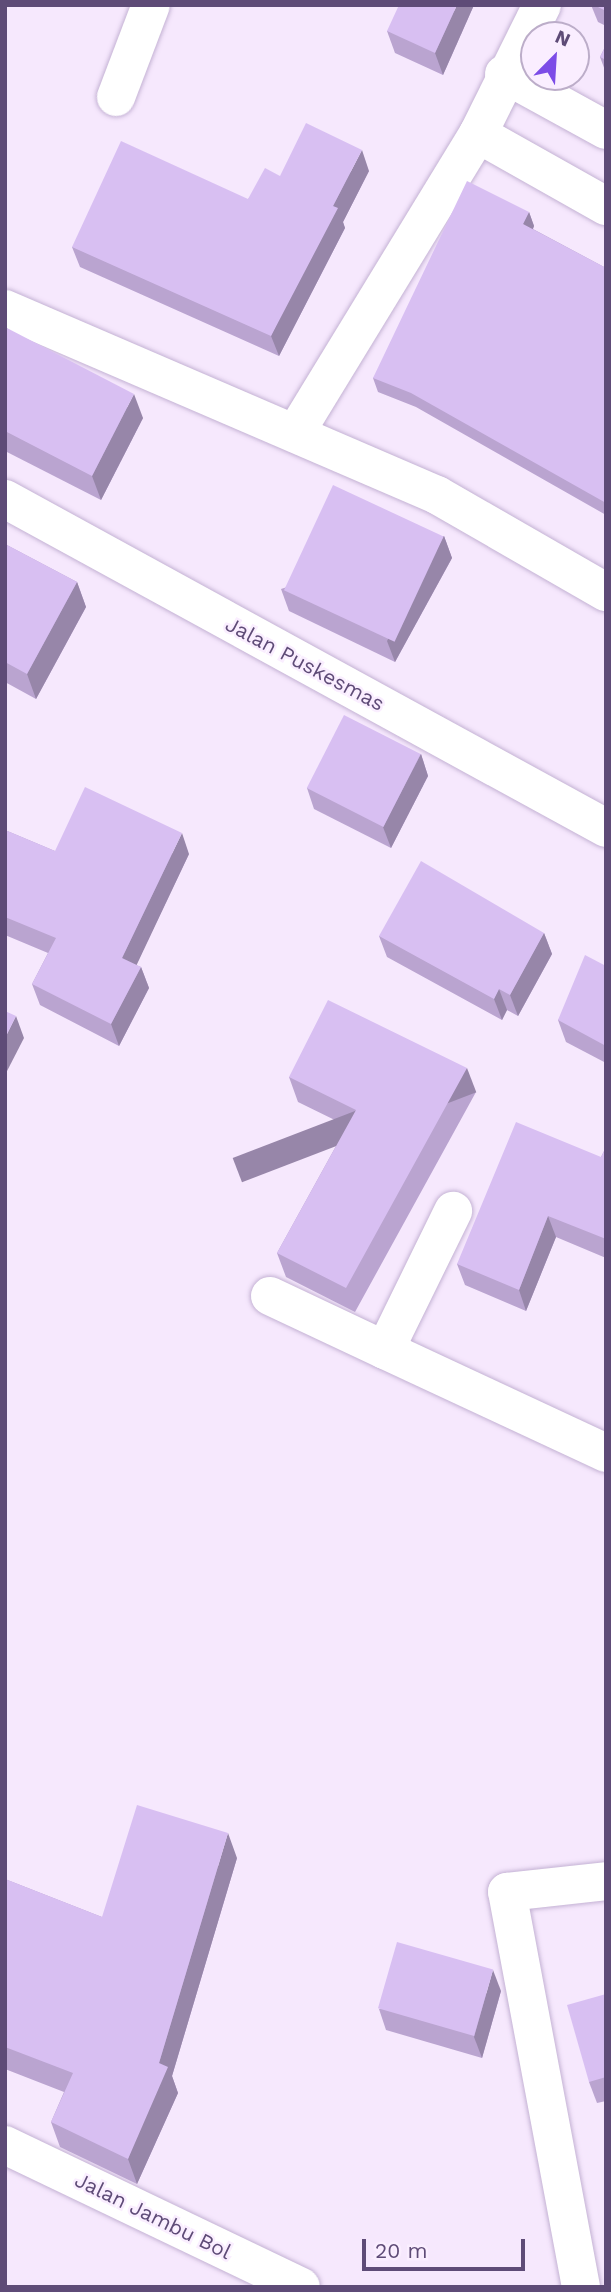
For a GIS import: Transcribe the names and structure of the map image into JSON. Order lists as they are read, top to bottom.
{
  "streets": {
    "street": ["Jalan Puskesmas", "Jalan Jambu Bol"]
  },
  "scale_bar": "20 m",
  "north": "top right"
}
